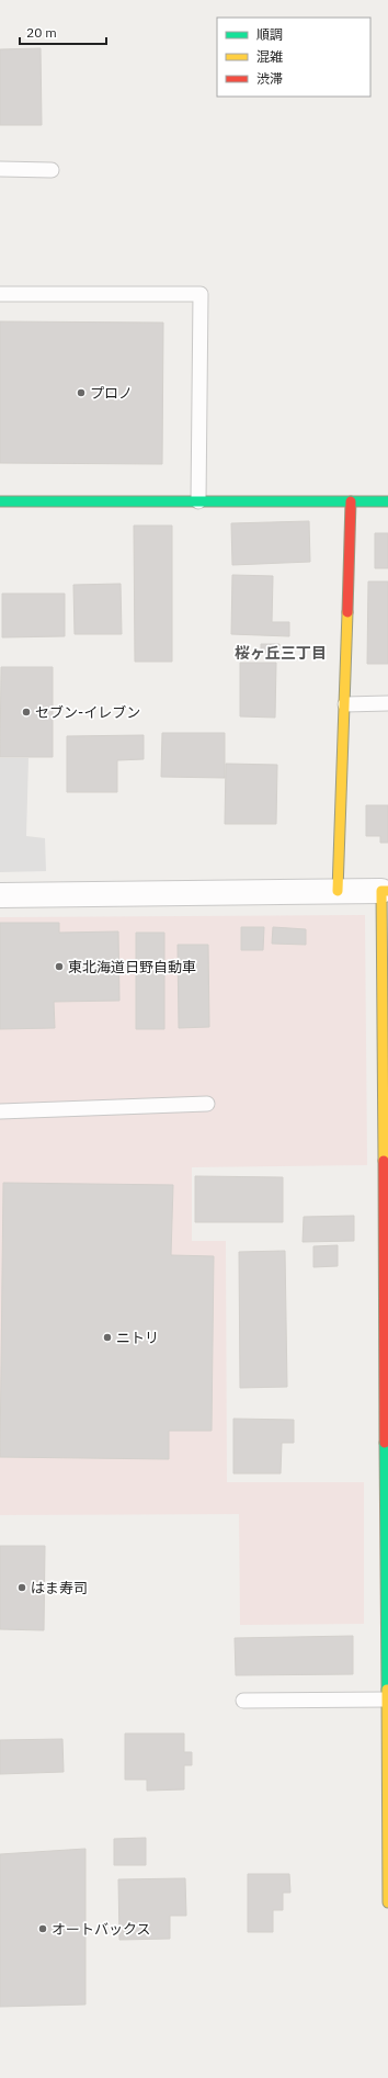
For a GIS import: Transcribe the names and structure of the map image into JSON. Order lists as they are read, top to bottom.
{
  "districts": ["桜ヶ丘三丁目"],
  "places": [
    "プロノ",
    "セブン-イレブン",
    "東北海道日野自動車",
    "ニトリ",
    "はま寿司",
    "オートバックス"
  ],
  "legend": ["順調", "混雑", "渋滞"],
  "scale_bar": "20 m"
}
